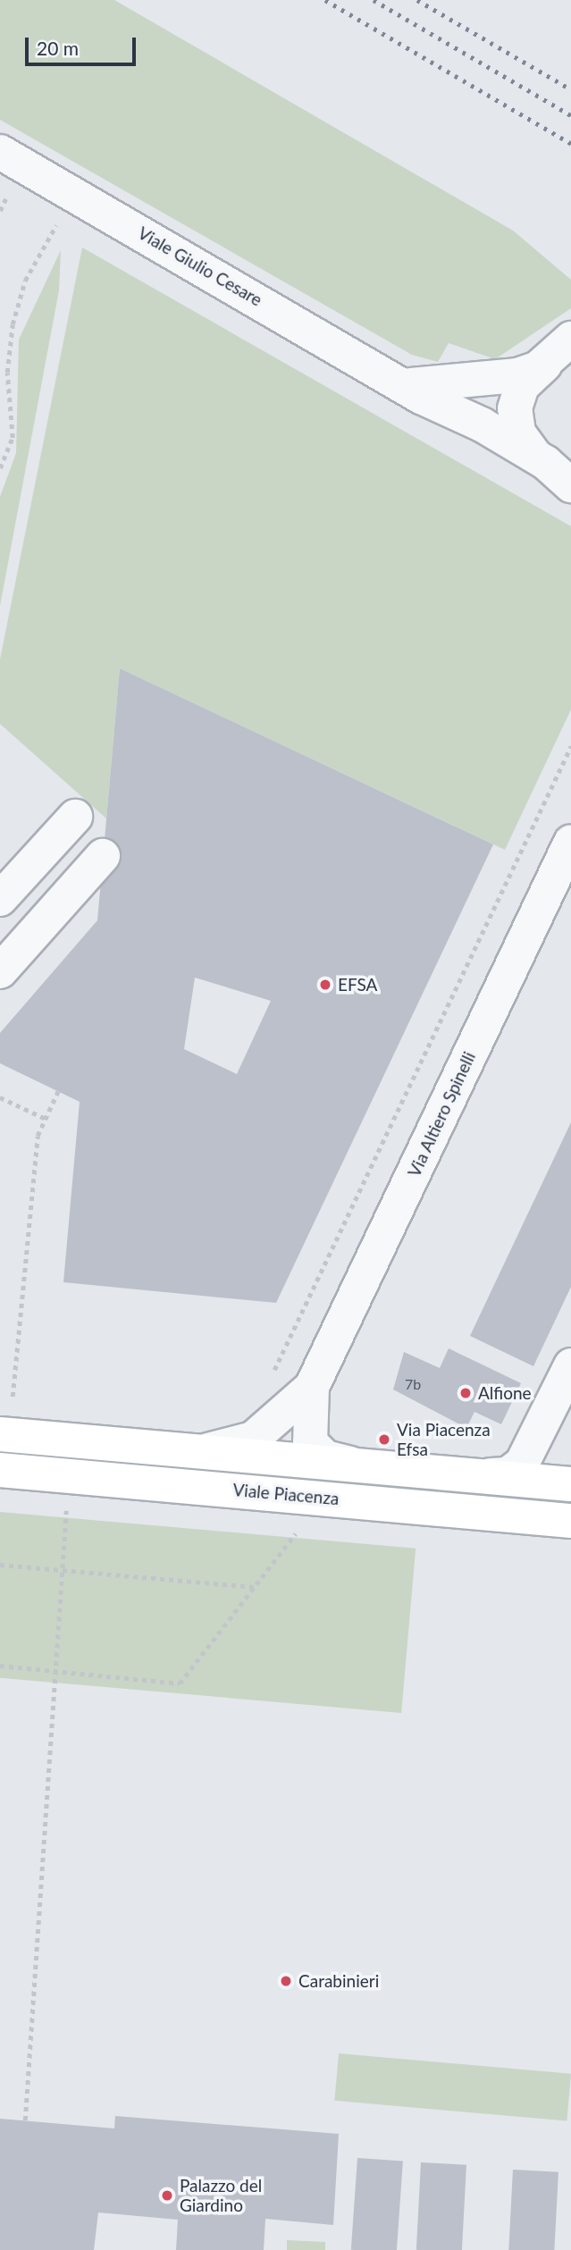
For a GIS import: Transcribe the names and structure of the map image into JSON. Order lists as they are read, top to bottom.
{
  "streets": {
    "main road": ["Viale Piacenza"],
    "street": ["Viale Giulio Cesare", "Via Altiero Spinelli"]
  },
  "crossings": [
    ["Via Altiero Spinelli", "Viale Piacenza"]
  ],
  "places": [
    "EFSA",
    "Alfione",
    "Via Piacenza Efsa",
    "Carabinieri",
    "Palazzo del Giardino"
  ],
  "house_numbers": ["7b"],
  "scale_bar": "20 m"
}
